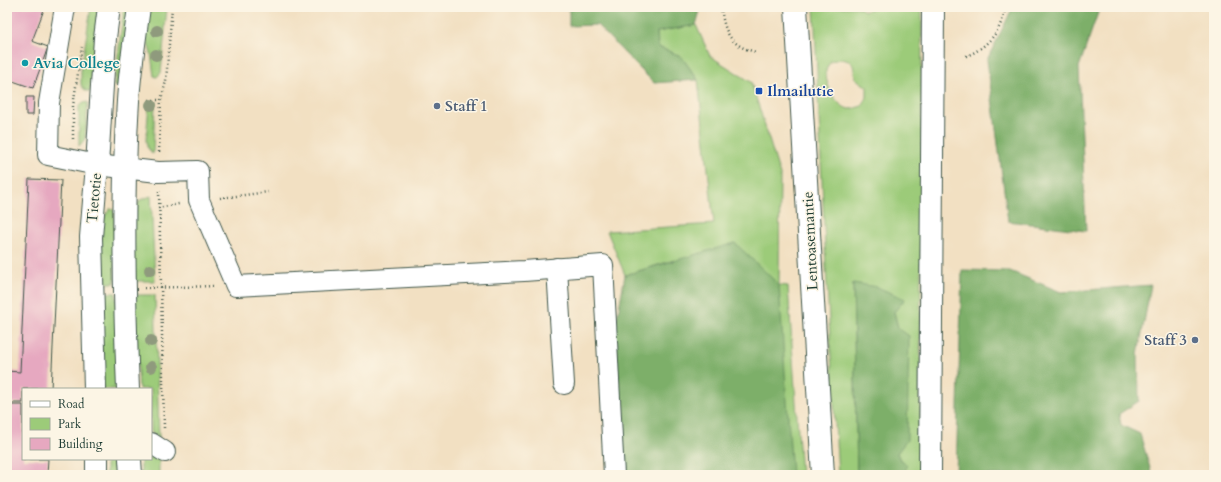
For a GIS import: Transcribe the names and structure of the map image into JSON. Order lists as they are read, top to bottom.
{
  "streets": {
    "main road": ["Tietotie", "Lentoasemantie"]
  },
  "places": {
    "other": ["Avia College", "Staff 1", "Staff 3"],
    "transit": ["Ilmailutie"]
  },
  "legend": ["Road", "Park", "Building"]
}
